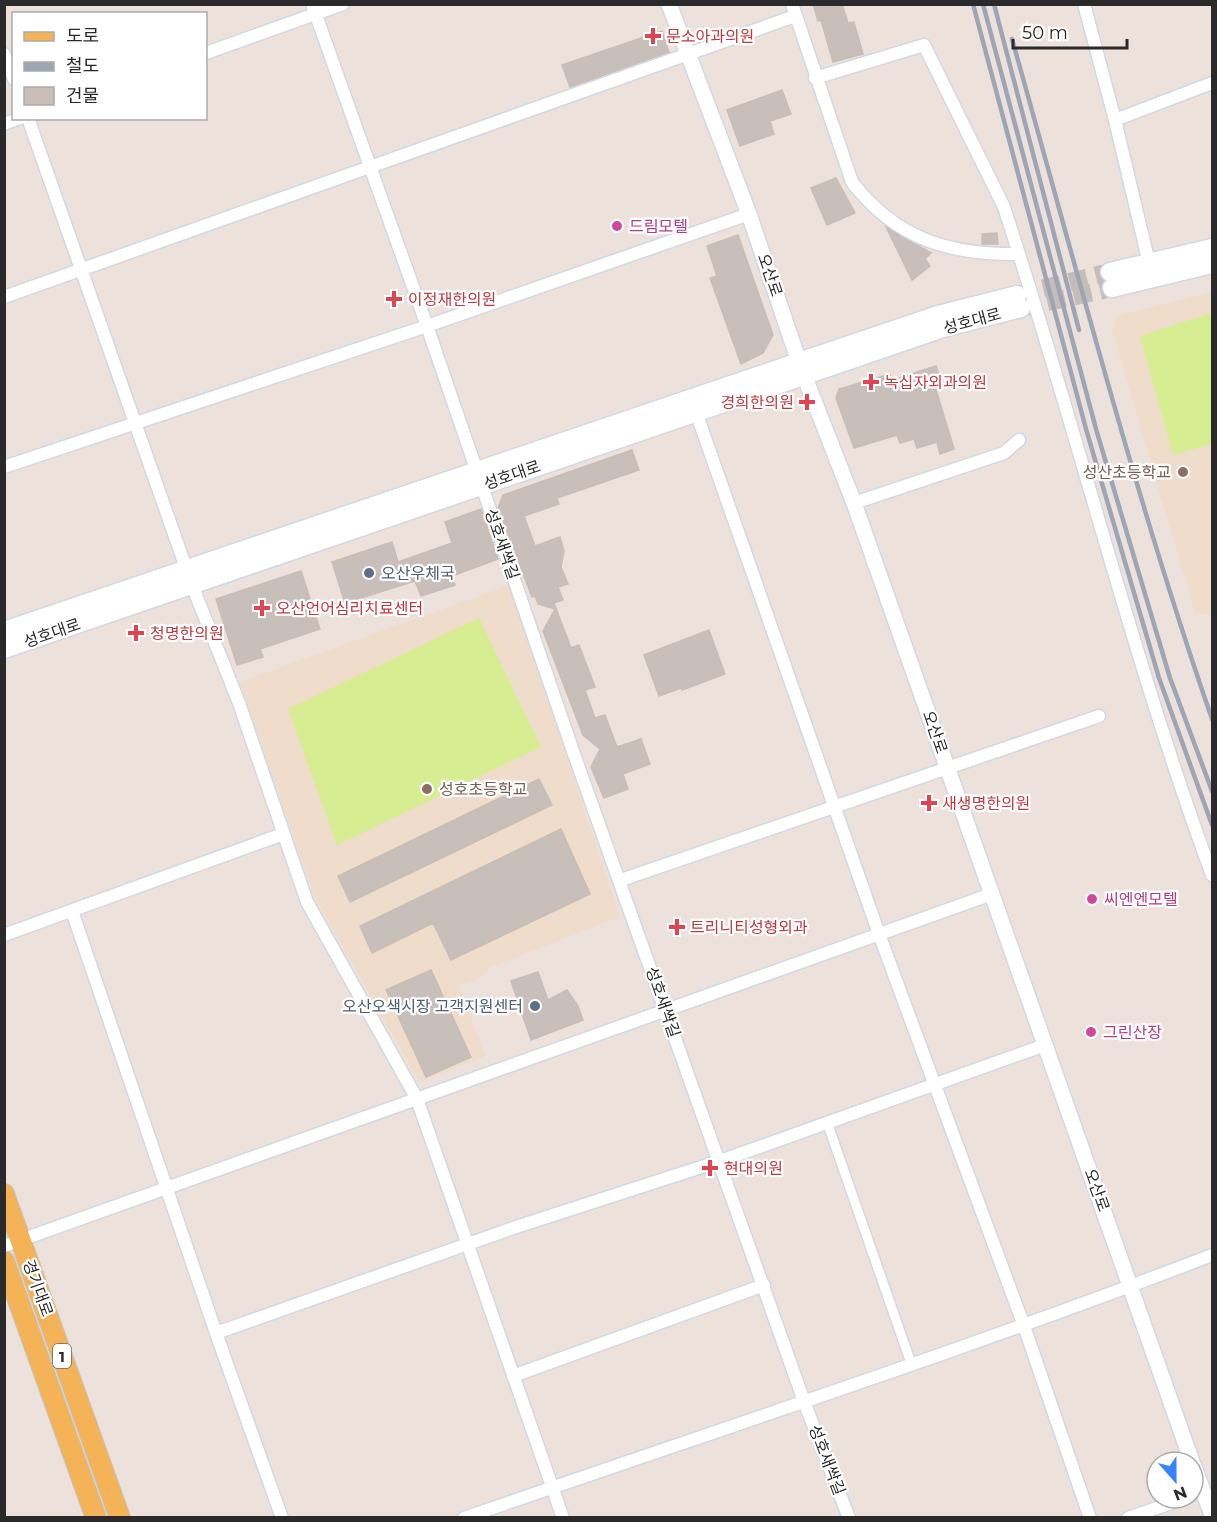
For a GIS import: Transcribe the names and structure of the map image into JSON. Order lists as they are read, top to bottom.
{
  "streets": {
    "main road": ["성호대로", "경기대로", "1"],
    "street": ["오산로", "성호새싹길"]
  },
  "crossings": [
    ["오산로", "성호대로"],
    ["성호대로", "성호새싹길"]
  ],
  "places": {
    "health": [
      "문소아과의원",
      "이정재한의원",
      "녹십자외과의원",
      "경희한의원",
      "오산언어심리치료센터",
      "청명한의원",
      "새생명한의원",
      "트리니티성형외과",
      "현대의원"
    ],
    "other": [
      "드림모텔",
      "성산초등학교",
      "오산우체국",
      "성호초등학교",
      "씨엔엔모텔",
      "오산오색시장 고객지원센터",
      "그린산장"
    ]
  },
  "legend": ["도로", "철도", "건물"],
  "scale_bar": "50 m",
  "north": "bottom"
}
